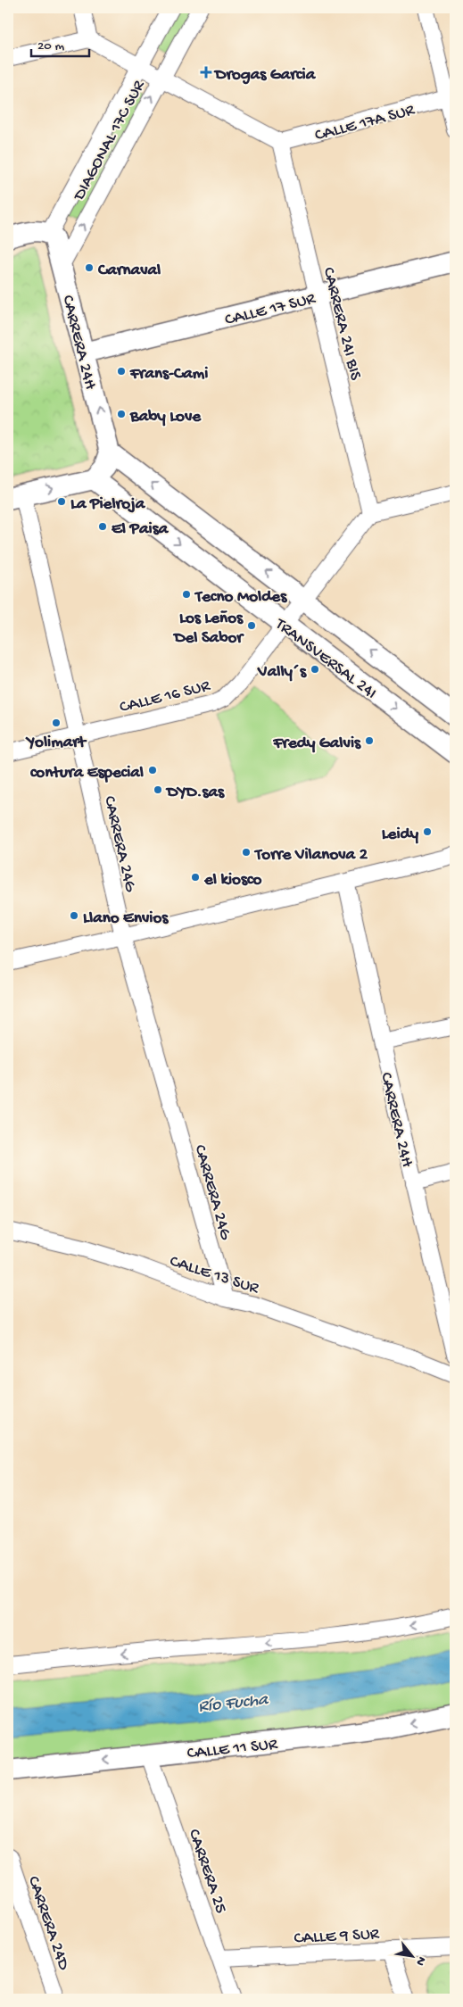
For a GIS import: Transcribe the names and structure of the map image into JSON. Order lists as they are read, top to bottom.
{
  "streets": {
    "street": [
      "CALLE 17A SUR",
      "DIAGONAL 17C SUR",
      "CALLE 17 SUR",
      "CARRERA 24I BIS",
      "CARRERA 24H",
      "TRANSVERSAL 24I",
      "CALLE 16 SUR",
      "CARRERA 24G",
      "CALLE 13 SUR",
      "CALLE 11 SUR",
      "CARRERA 25",
      "CARRERA 24D",
      "CALLE 9 SUR"
    ]
  },
  "crossings": [
    ["CALLE 17A SUR", "CARRERA 24I BIS"],
    ["DIAGONAL 17C SUR", "CARRERA 24H"],
    ["CALLE 17 SUR", "CARRERA 24I BIS"],
    ["CALLE 17 SUR", "CARRERA 24H"],
    ["CARRERA 24I BIS", "CALLE 16 SUR"],
    ["CARRERA 24H", "TRANSVERSAL 24I"],
    ["CARRERA 24H", "CALLE 13 SUR"],
    ["TRANSVERSAL 24I", "CALLE 16 SUR"],
    ["CALLE 16 SUR", "CARRERA 24G"],
    ["CARRERA 24G", "CALLE 13 SUR"],
    ["CALLE 11 SUR", "CARRERA 25"],
    ["CARRERA 25", "CALLE 9 SUR"]
  ],
  "water": ["Río Fucha"],
  "places": {
    "health": ["Drogas Garcia"],
    "other": [
      "Carnaval",
      "Frans-Cami",
      "Baby Love",
      "La Pielroja",
      "El Paisa",
      "Tecno Moldes",
      "Los Leños Del Sabor",
      "Vally´s",
      "Yolimart",
      "Fredy Galvis",
      "contura Especial",
      "DYD.sas",
      "Leidy",
      "Torre Vilanova 2",
      "el kiosco",
      "Llano Envios"
    ]
  },
  "scale_bar": "20 m",
  "north": "bottom right"
}
